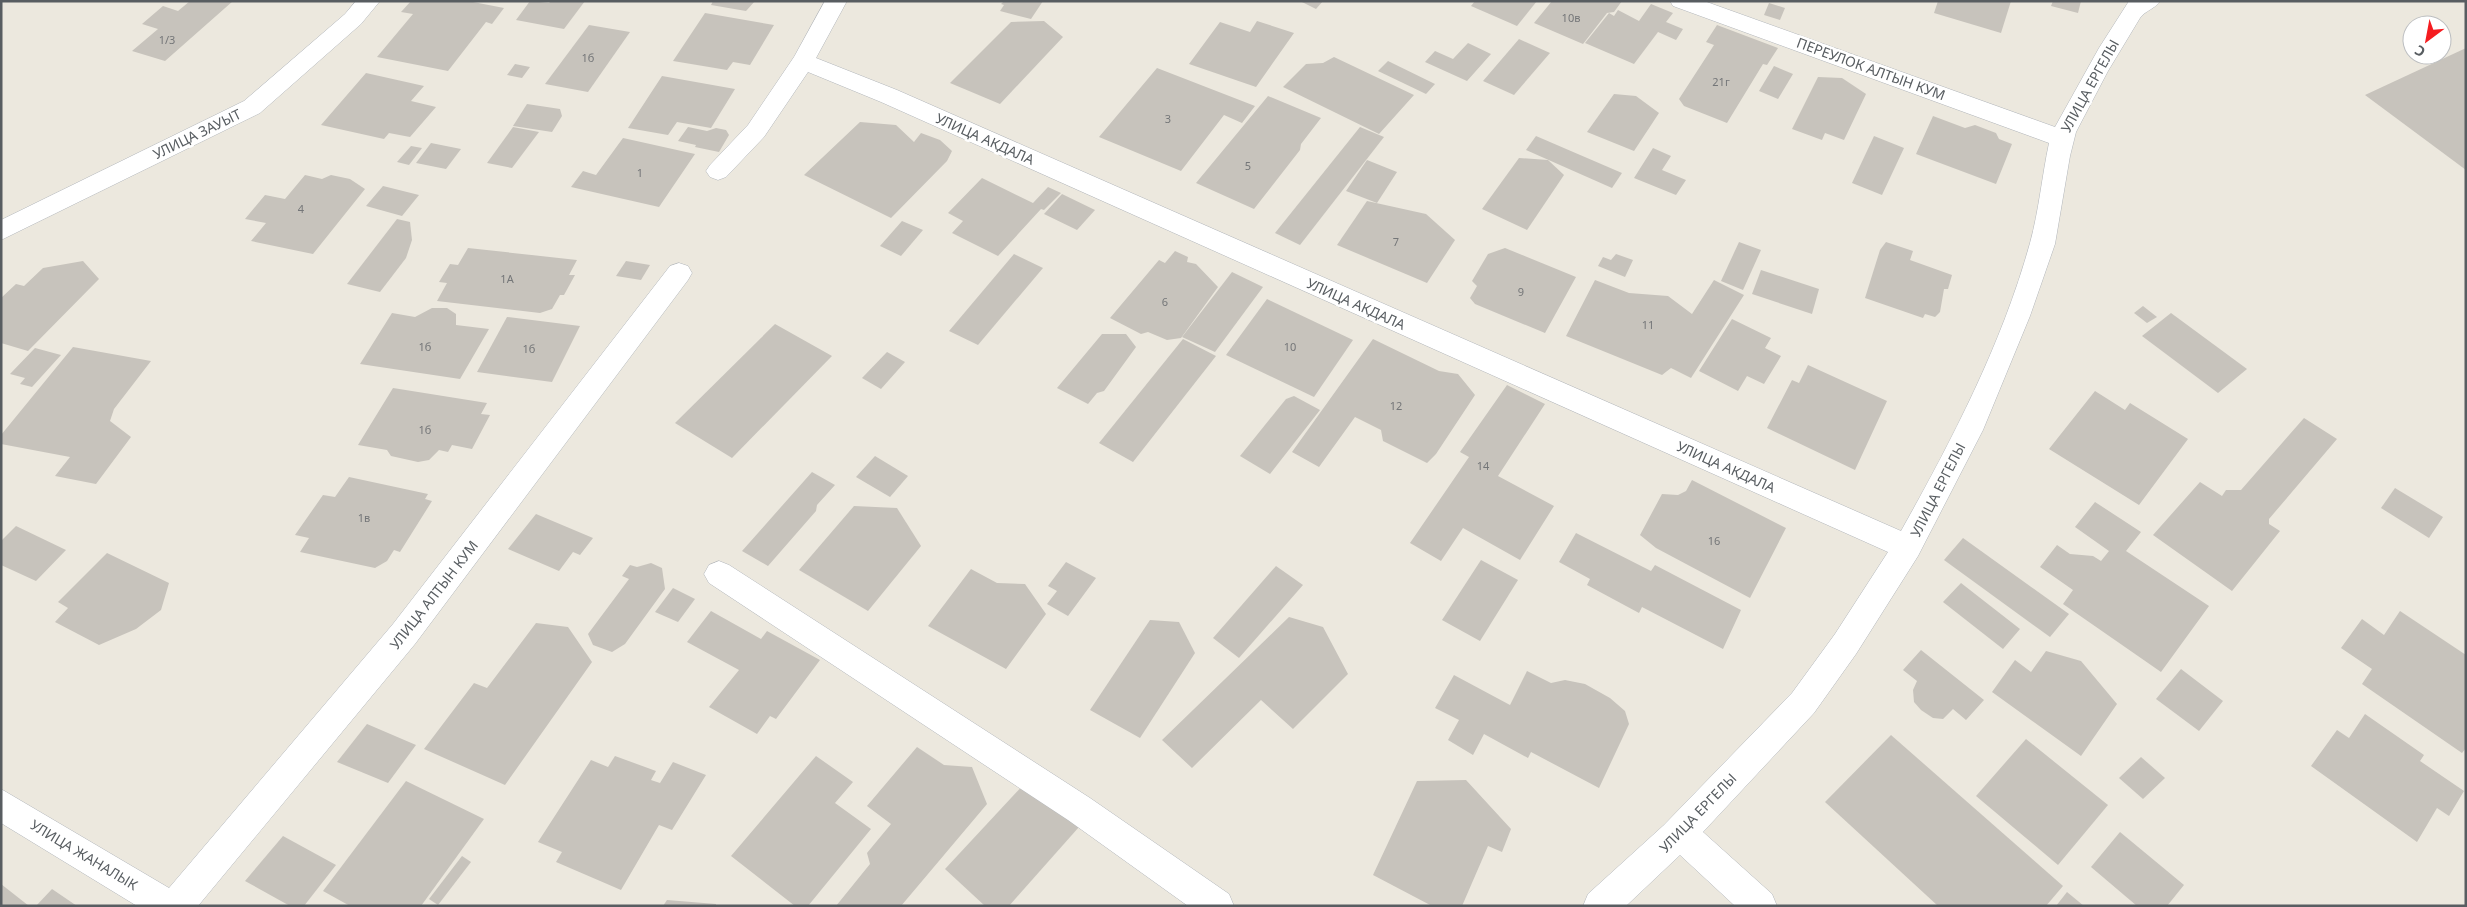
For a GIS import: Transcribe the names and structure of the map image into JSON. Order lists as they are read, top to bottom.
{
  "streets": {
    "street": [
      "ПЕРЕУЛОК АЛТЫН КУМ",
      "УЛИЦА ЕРГЕЛЫ",
      "УЛИЦА ЗАУЫТ",
      "УЛИЦА АКДАЛА",
      "УЛИЦА АЛТЫН КУМ",
      "УЛИЦА ЖАНАЛЫК"
    ]
  },
  "crossings": [
    ["ПЕРЕУЛОК АЛТЫН КУМ", "УЛИЦА ЕРГЕЛЫ"],
    ["УЛИЦА ЕРГЕЛЫ", "УЛИЦА АКДАЛА"]
  ],
  "house_numbers": [
    "10в",
    "1/3",
    "1б",
    "21г",
    "3",
    "5",
    "1",
    "4",
    "7",
    "1А",
    "9",
    "6",
    "11",
    "1б",
    "10",
    "1б",
    "12",
    "1б",
    "14",
    "1в",
    "16"
  ],
  "north": "bottom left"
}
